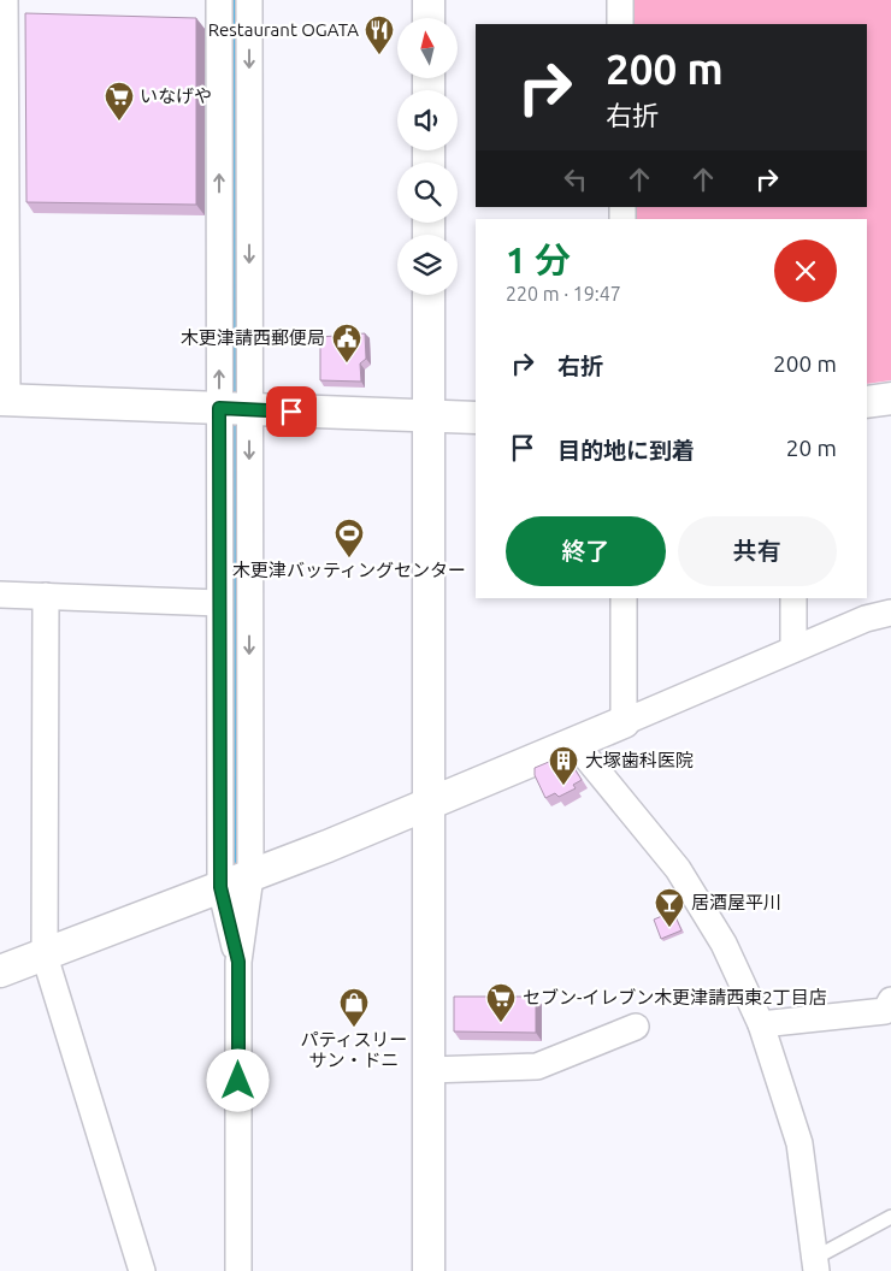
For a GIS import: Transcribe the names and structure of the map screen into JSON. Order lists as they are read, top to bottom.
{
  "places": {
    "restaurant": ["Restaurant OGATA"],
    "supermarket": ["いなげや", "セブン-イレブン木更津請西東2丁目店"],
    "public building": ["木更津請西郵便局"],
    "sports": ["木更津バッティングセンター"],
    "building": ["大塚歯科医院"],
    "bar": ["居酒屋平川"],
    "shop": ["パティスリー サン・ドニ"]
  },
  "north": "top",
  "page": {
    "turn": ["200 m", "右折"],
    "heading": ["1 分", "220 m · 19:47"],
    "list": [
      {
        "name": "右折",
        "value": "200 m"
      },
      {
        "name": "目的地に到着",
        "value": "20 m"
      }
    ],
    "buttons": ["終了", "共有"]
  }
}
